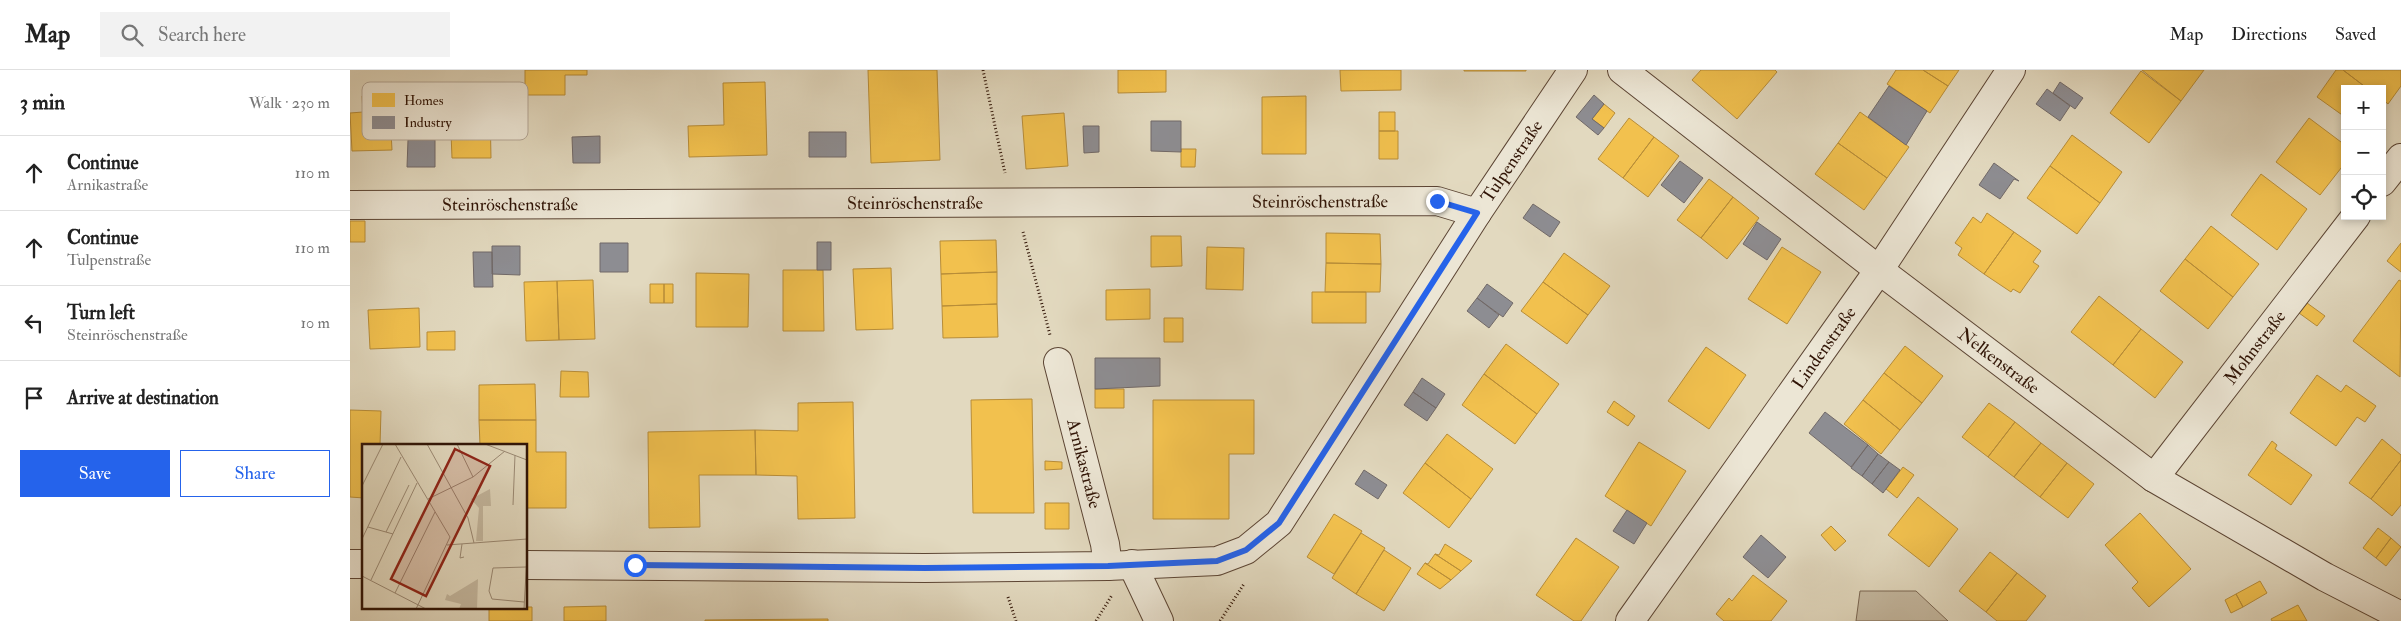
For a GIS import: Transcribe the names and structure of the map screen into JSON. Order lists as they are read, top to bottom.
{
  "streets": {
    "street": [
      "Tulpenstraße",
      "Steinröschenstraße",
      "Mohnstraße",
      "Lindenstraße",
      "Nelkenstraße",
      "Arnikastraße"
    ]
  },
  "crossings": [
    ["Tulpenstraße", "Steinröschenstraße"],
    ["Tulpenstraße", "Arnikastraße"],
    ["Mohnstraße", "Nelkenstraße"],
    ["Lindenstraße", "Nelkenstraße"]
  ],
  "legend": ["Homes", "Industry"],
  "page": {
    "header": "Map",
    "search": "Search here",
    "nav": ["Map", "Directions", "Saved"],
    "heading": ["3 min", "Walk · 230 m"],
    "map_buttons": ["+", "−"],
    "list": [
      ["Continue", "Arnikastraße", "110 m"],
      ["Continue", "Tulpenstraße", "110 m"],
      ["Turn left", "Steinröschenstraße", "10 m"],
      "Arrive at destination"
    ],
    "buttons": ["Save", "Share"]
  }
}
